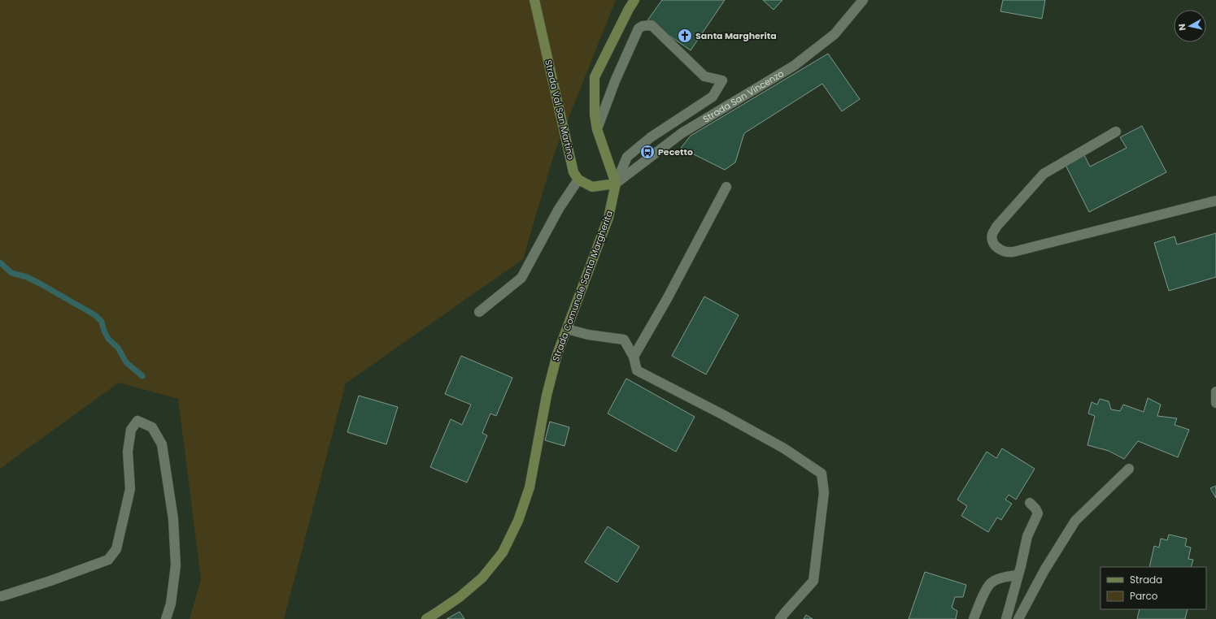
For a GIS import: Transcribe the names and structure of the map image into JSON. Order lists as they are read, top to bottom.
{
  "streets": {
    "street": ["Strada San Vincenzo", "Strada Val San Martino", "Strada Comunale Santa Margherita"]
  },
  "crossings": [
    ["Strada San Vincenzo", "Strada Comunale Santa Margherita"]
  ],
  "places": {
    "church": ["Santa Margherita"],
    "bus stop": ["Pecetto"]
  },
  "legend": ["Strada", "Parco"],
  "north": "left"
}
